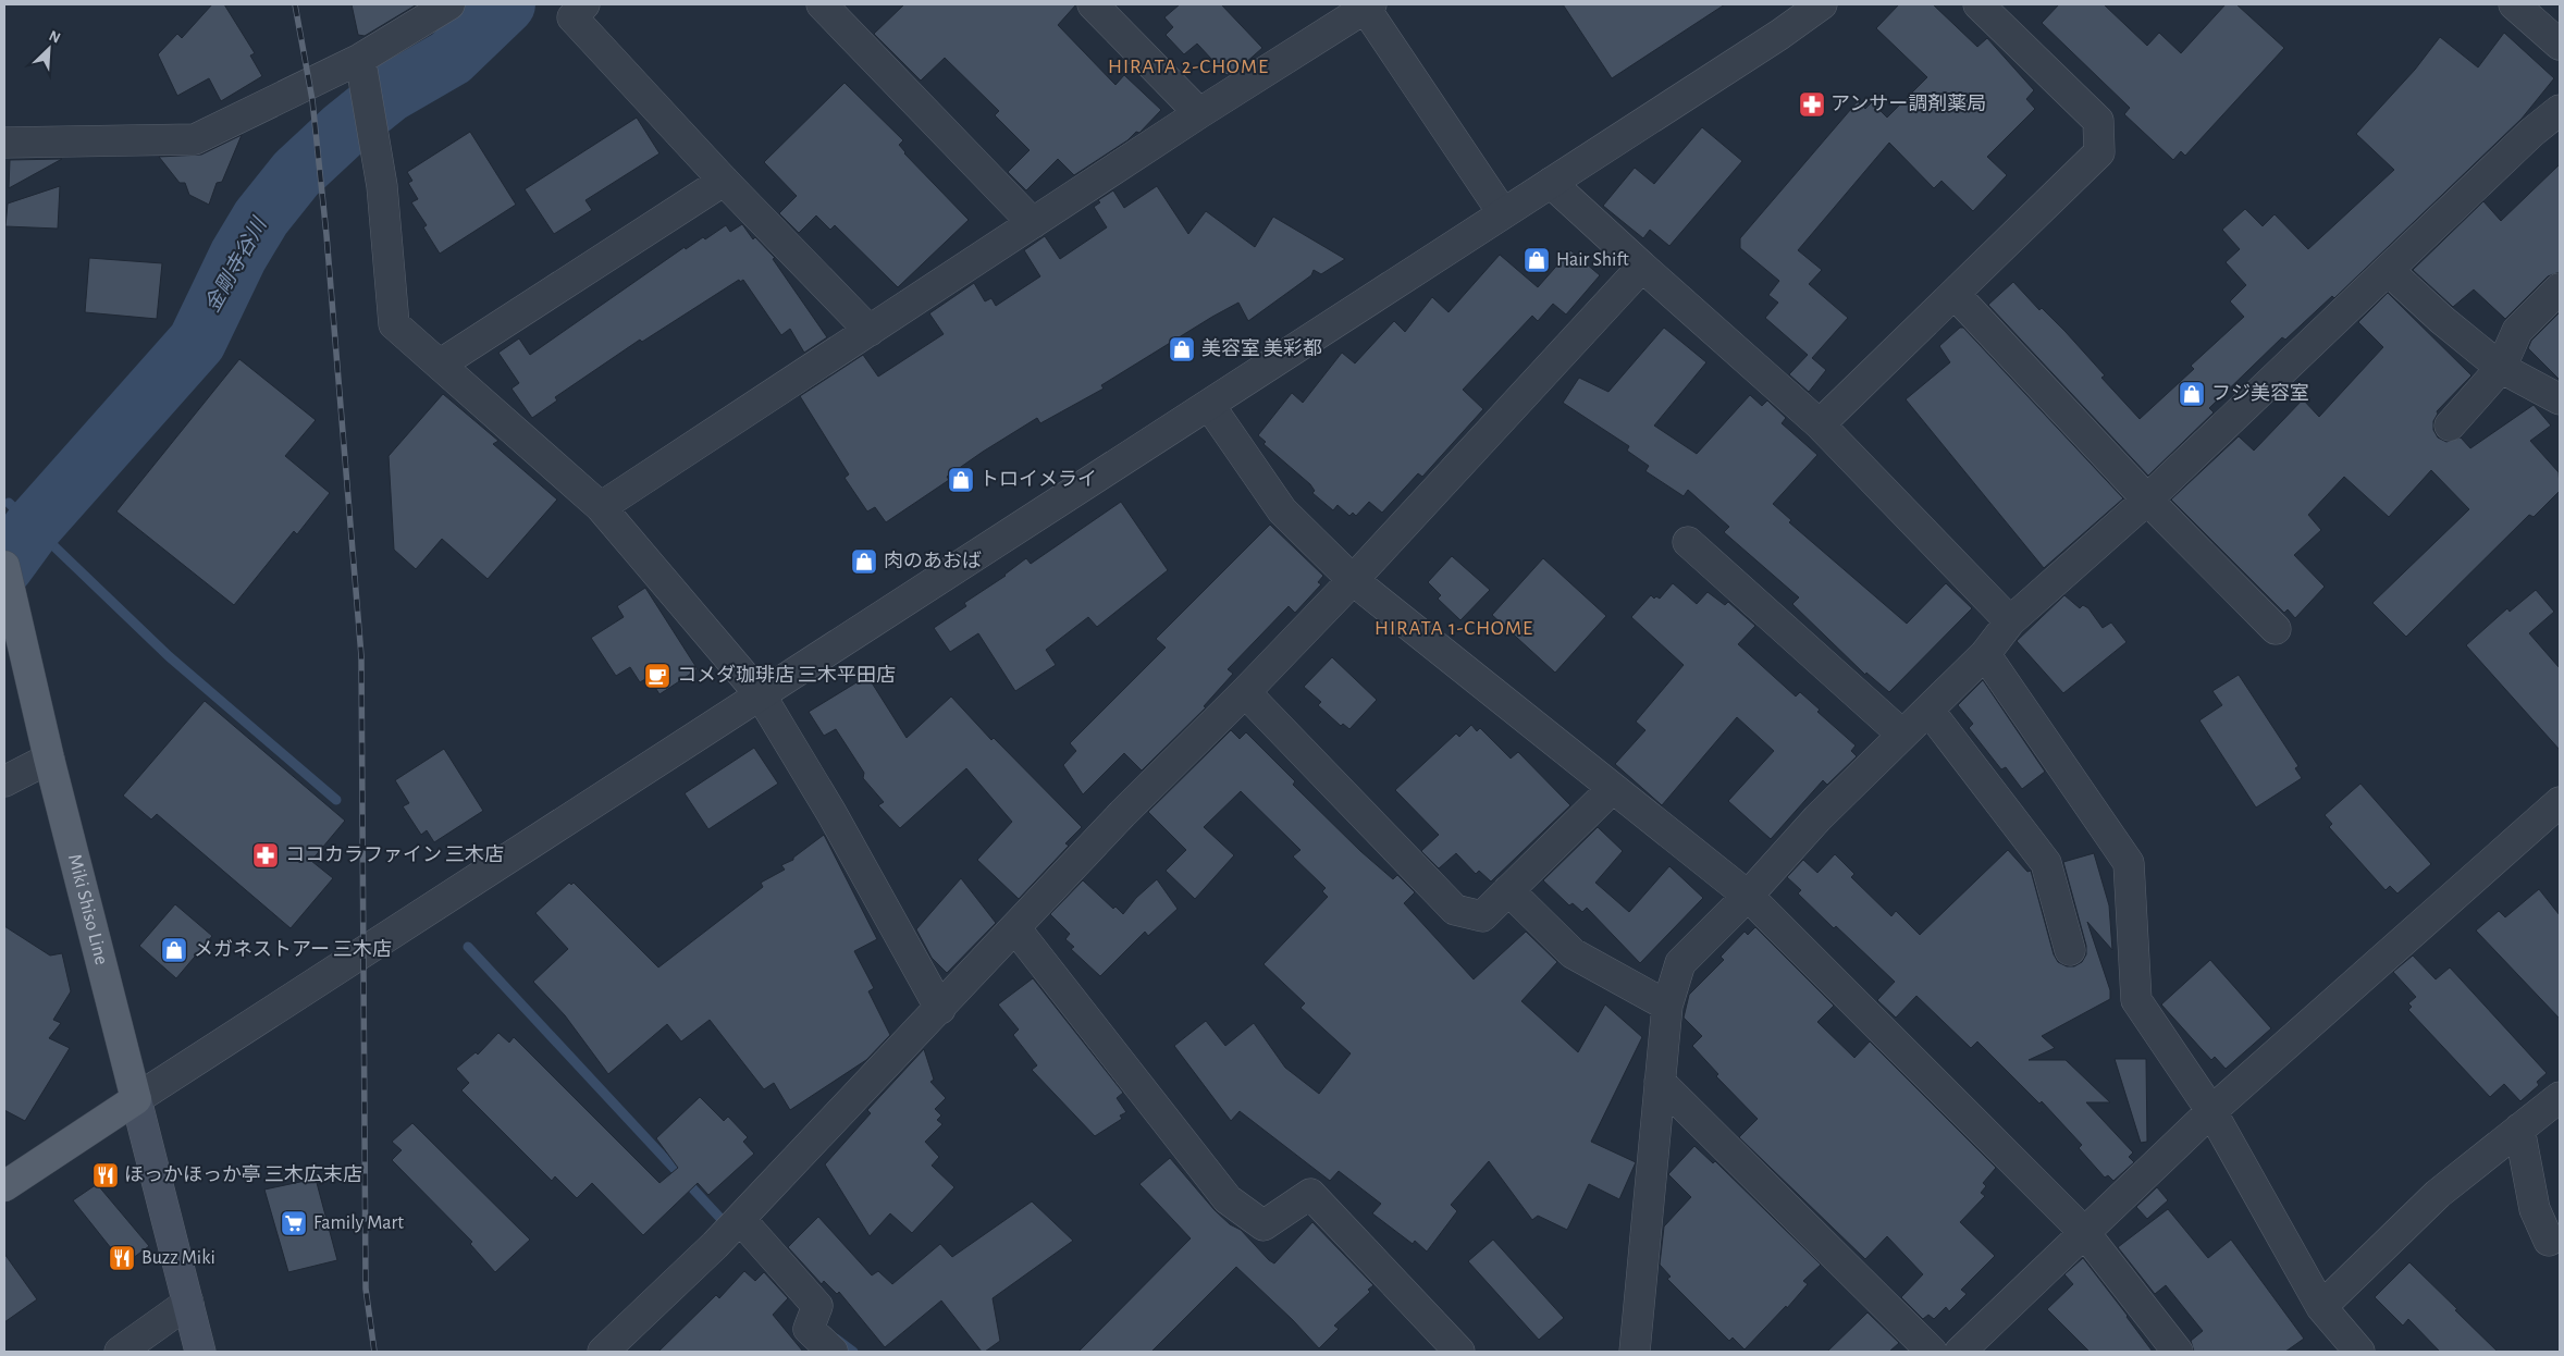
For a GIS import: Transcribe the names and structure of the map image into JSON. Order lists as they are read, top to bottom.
{
  "streets": {
    "main road": ["Miki Shiso Line"]
  },
  "districts": ["HIRATA 2-CHOME", "HIRATA 1-CHOME"],
  "water": ["金剛寺谷川"],
  "places": {
    "pharmacy": ["アンサー調剤薬局", "ココカラファイン 三木店"],
    "shop": [
      "Hair Shift",
      "美容室 美彩都",
      "フジ美容室",
      "トロイメライ",
      "肉のあおば",
      "メガネストアー 三木店"
    ],
    "cafe": ["コメダ珈琲店 三木平田店"],
    "restaurant": ["ほっかほっか亭 三木広末店", "Buzz Miki"],
    "supermarket": ["Family Mart"]
  },
  "north": "top right"
}
